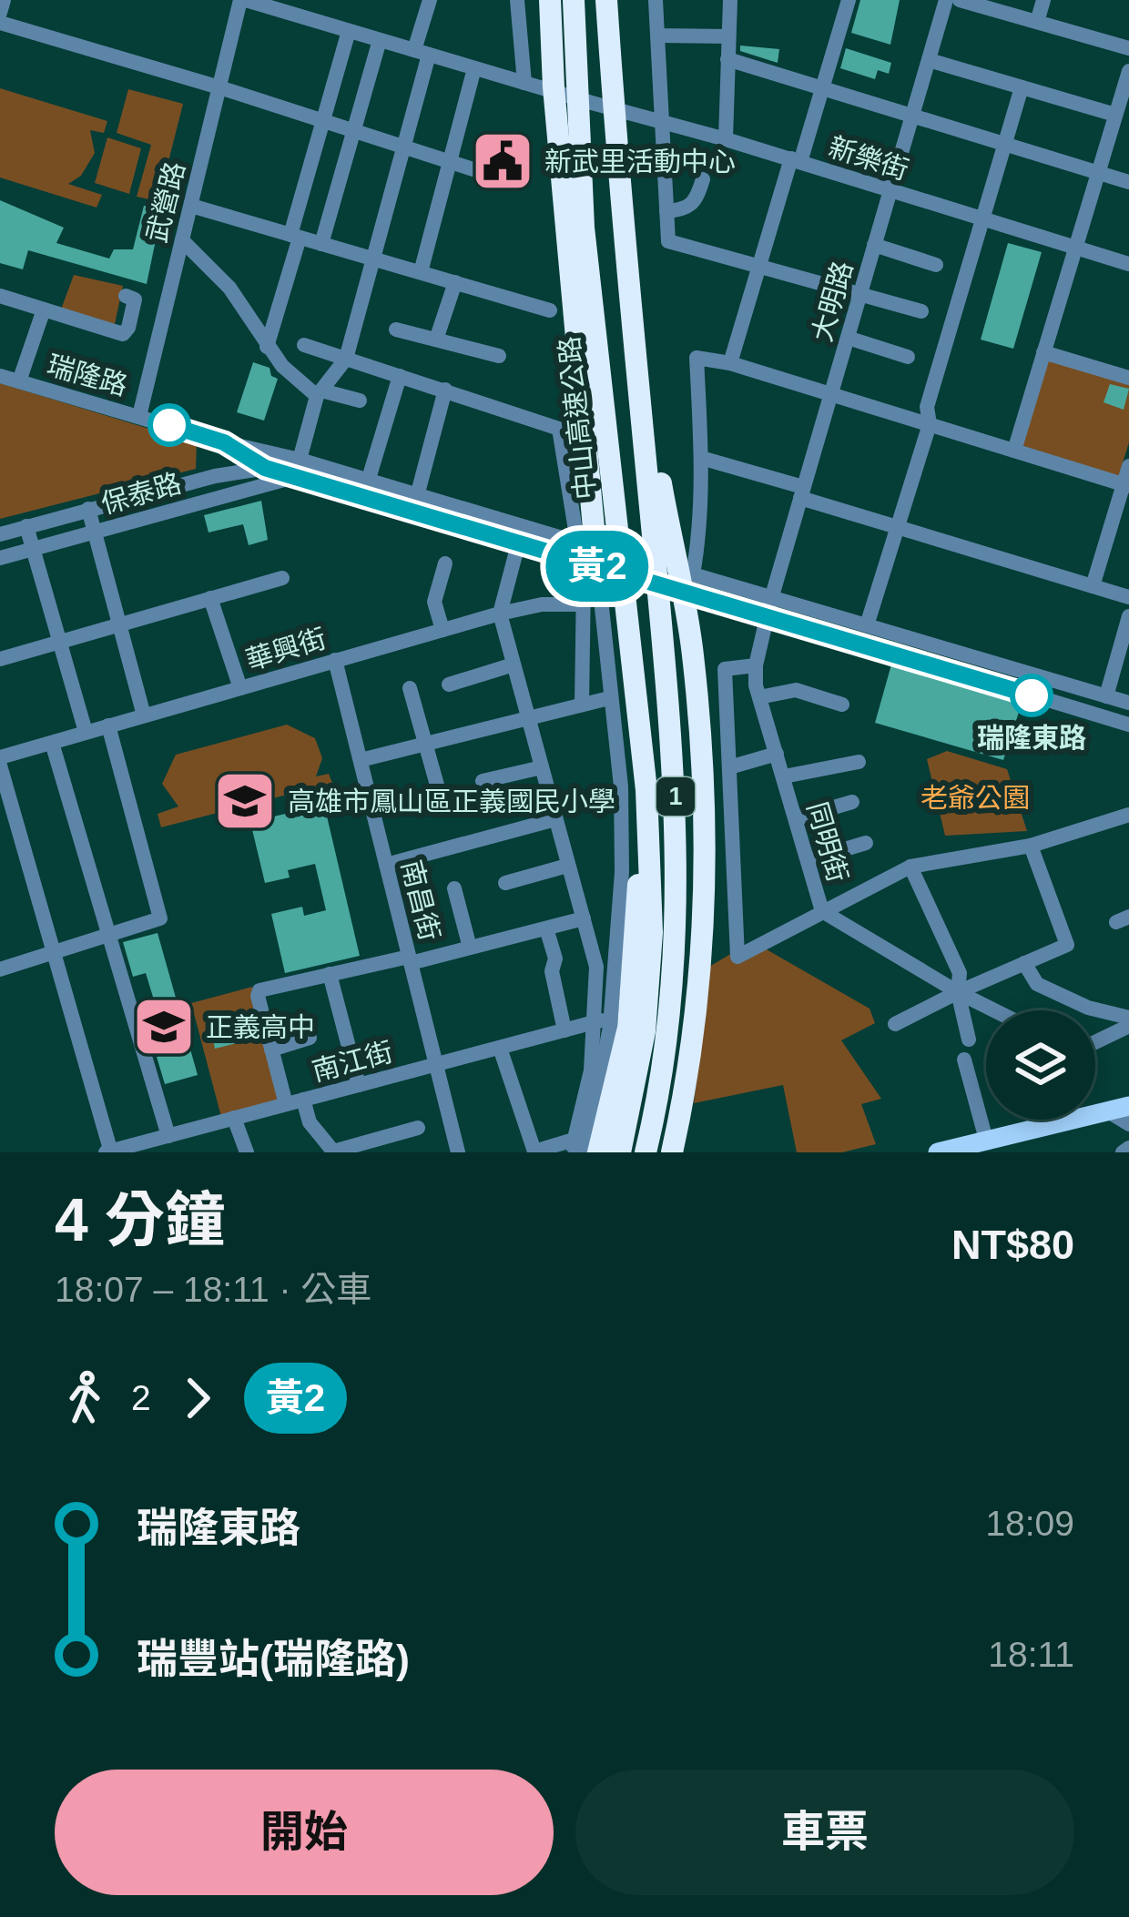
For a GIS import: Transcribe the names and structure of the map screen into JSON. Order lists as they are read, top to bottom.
{
  "streets": {
    "highway": ["中山高速公路", "1"],
    "street": [
      "新樂街",
      "武營路",
      "大明路",
      "瑞隆路",
      "保泰路",
      "華興街",
      "同明街",
      "南昌街",
      "南江街"
    ]
  },
  "crossings": [
    ["新樂街", "武營路"],
    ["新樂街", "大明路"],
    ["新樂街", "中山高速公路"],
    ["武營路", "瑞隆路"],
    ["大明路", "同明街"],
    ["瑞隆路", "保泰路"],
    ["華興街", "南昌街"],
    ["南昌街", "南江街"]
  ],
  "parks": ["老爺公園"],
  "places": {
    "public building": ["新武里活動中心"],
    "other": ["瑞隆東路"],
    "school or university": ["高雄市鳳山區正義國民小學", "正義高中"]
  },
  "lines": ["bus line 黃2"],
  "page": {
    "on_map": "黃2",
    "heading": ["4 分鐘", "18:07 – 18:11 · 公車", "NT$80"],
    "legs": ["2", "黃2"],
    "list": [
      {
        "name": "瑞隆東路",
        "value": "18:09"
      },
      {
        "name": "瑞豐站(瑞隆路)",
        "value": "18:11"
      }
    ],
    "buttons": ["開始", "車票"]
  }
}
